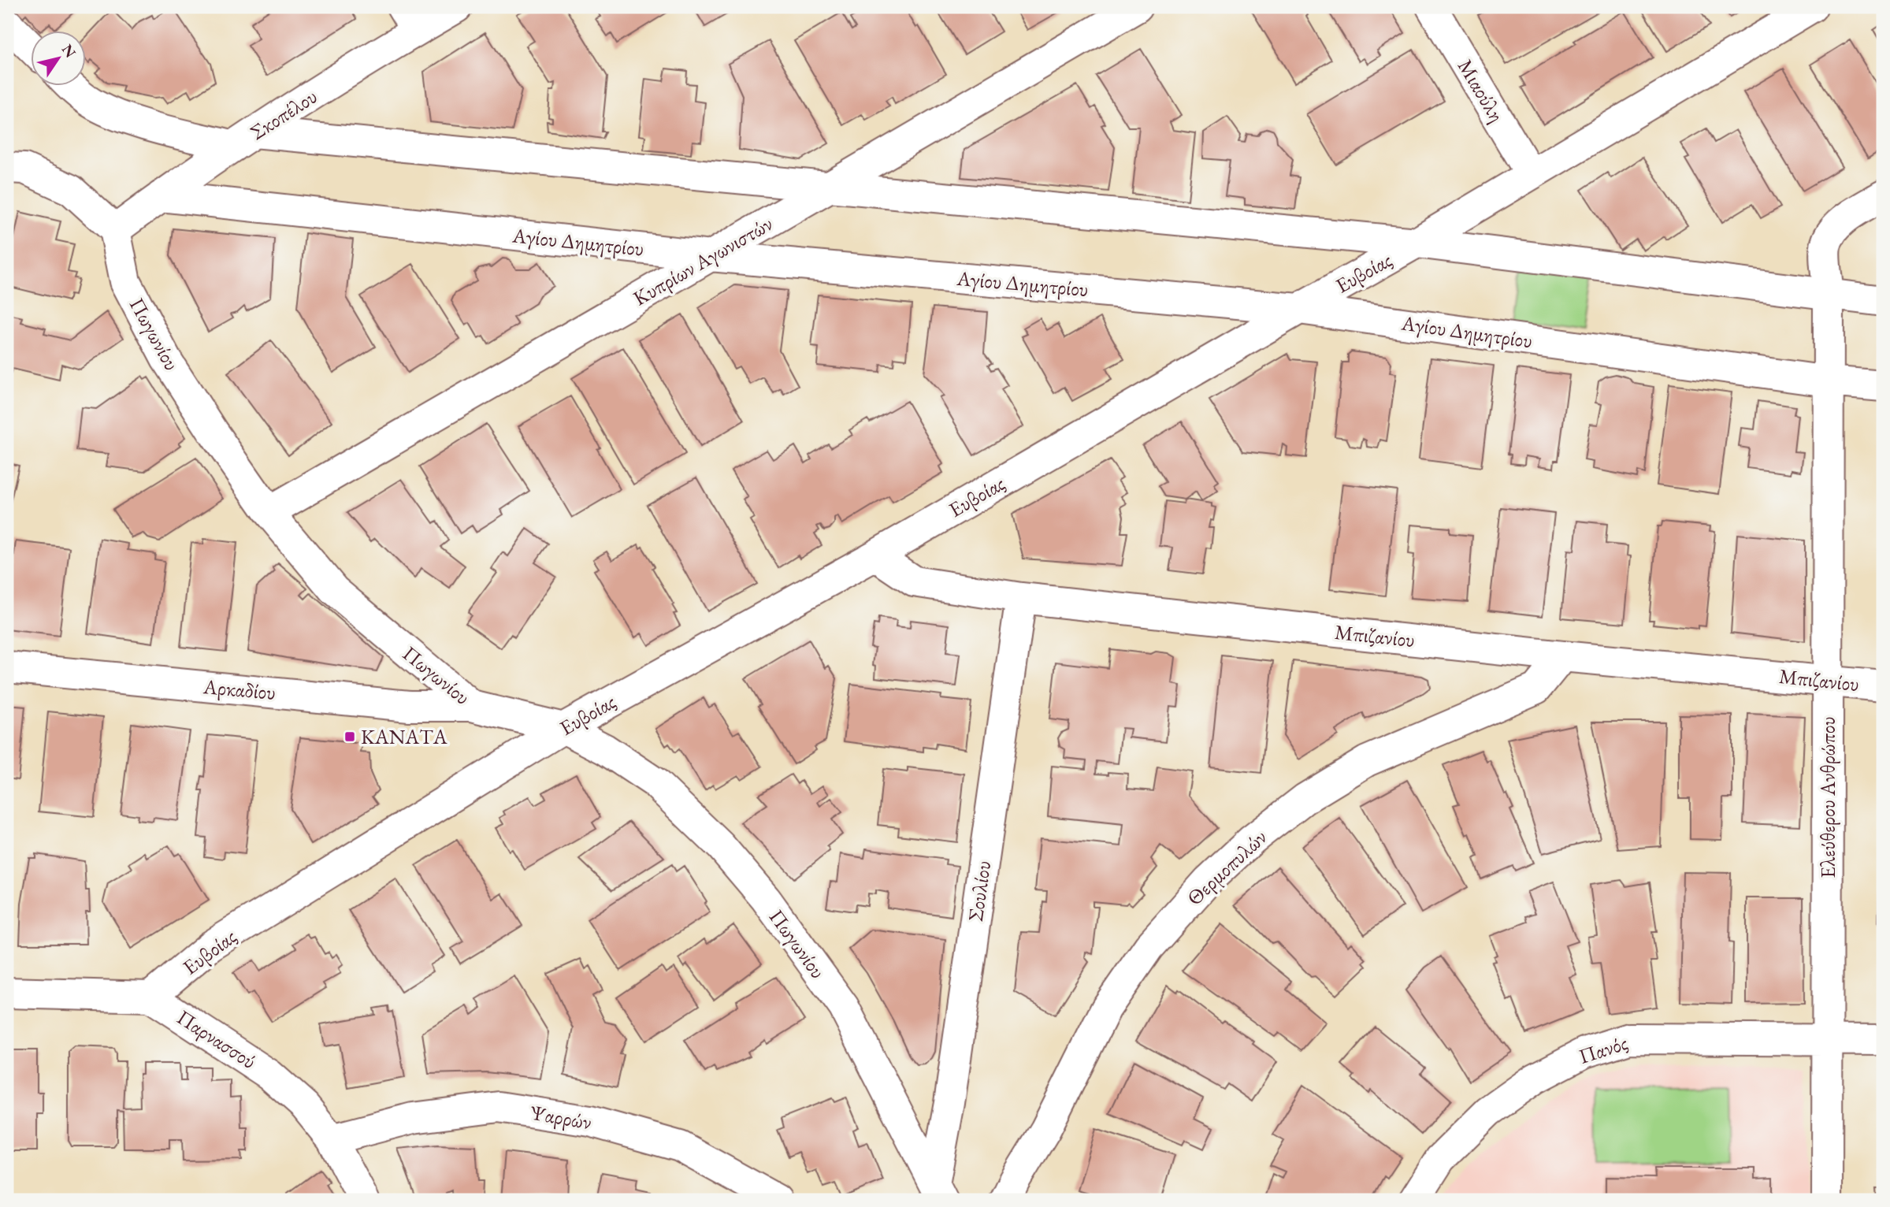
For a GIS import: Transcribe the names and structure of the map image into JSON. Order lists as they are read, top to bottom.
{
  "streets": {
    "street": [
      "Μιαούλη",
      "Σκοπέλου",
      "Αγίου Δημητρίου",
      "Κυπρίων Αγωνιστών",
      "Ευβοίας",
      "Πωγωνίου",
      "Μπιζανίου",
      "Αρκαδίου",
      "Ελεύθερου Ανθρώπου",
      "Θερμοπυλών",
      "Σουλίου",
      "Παρνασσού",
      "Πανός",
      "Ψαρρών"
    ]
  },
  "crossings": [
    ["Μιαούλη", "Ευβοίας"],
    ["Σκοπέλου", "Αγίου Δημητρίου"],
    ["Σκοπέλου", "Πωγωνίου"],
    ["Αγίου Δημητρίου", "Κυπρίων Αγωνιστών"],
    ["Αγίου Δημητρίου", "Ευβοίας"],
    ["Αγίου Δημητρίου", "Ελεύθερου Ανθρώπου"],
    ["Κυπρίων Αγωνιστών", "Πωγωνίου"],
    ["Ευβοίας", "Πωγωνίου"],
    ["Ευβοίας", "Μπιζανίου"],
    ["Ευβοίας", "Παρνασσού"],
    ["Πωγωνίου", "Αρκαδίου"],
    ["Πωγωνίου", "Σουλίου"],
    ["Μπιζανίου", "Ελεύθερου Ανθρώπου"],
    ["Μπιζανίου", "Θερμοπυλών"],
    ["Μπιζανίου", "Σουλίου"],
    ["Ελεύθερου Ανθρώπου", "Πανός"],
    ["Παρνασσού", "Ψαρρών"]
  ],
  "places": {
    "transit": ["ΚΑΝΑΤΑ"]
  },
  "north": "top right"
}
